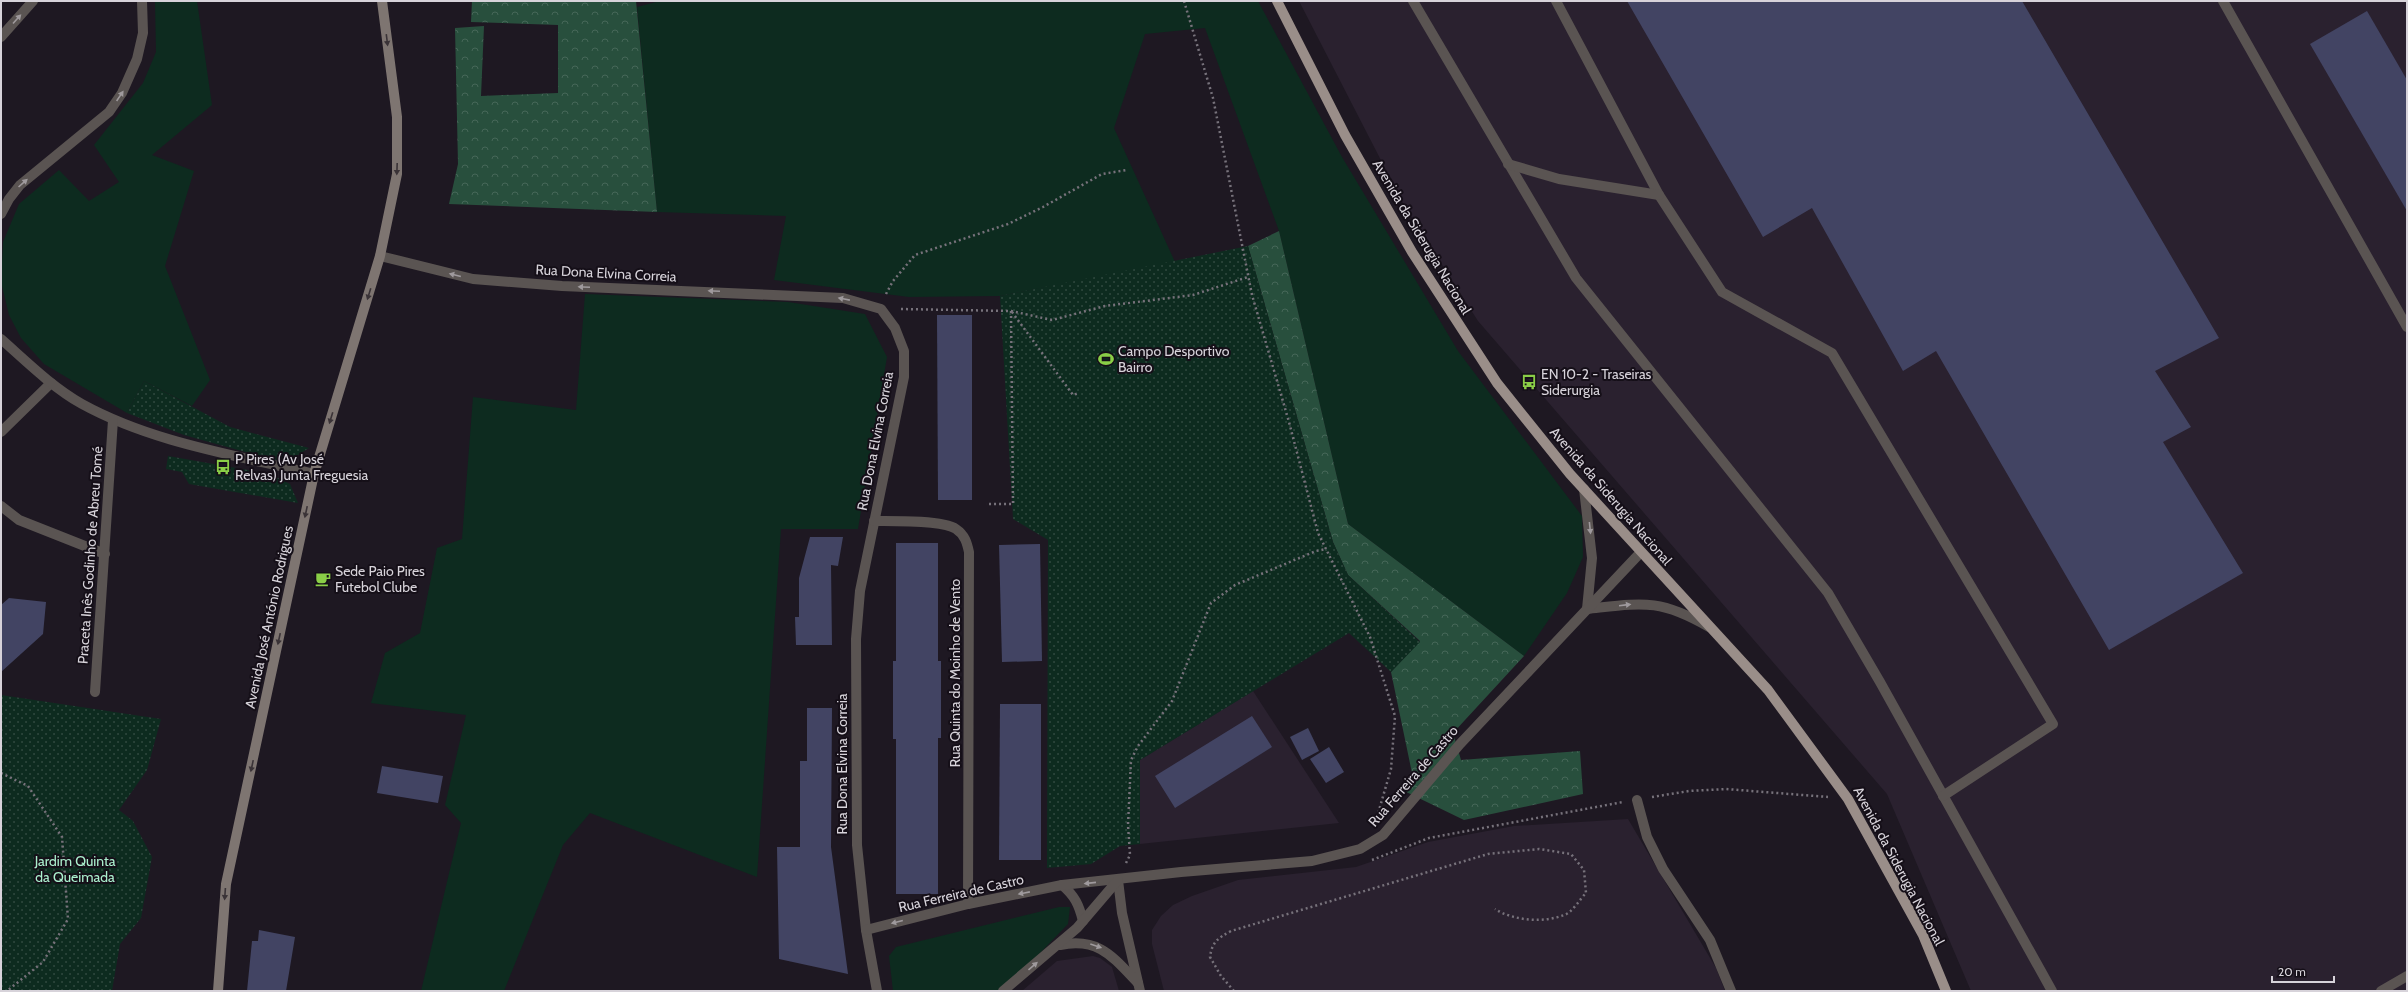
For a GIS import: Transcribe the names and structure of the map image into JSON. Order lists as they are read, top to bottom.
{
  "streets": {
    "main road": ["Avenida da Siderugia Nacional"],
    "street": [
      "Rua Dona Elvina Correia",
      "Praceta Inês Godinho de Abreu Tomé",
      "Avenida José António Rodrigues",
      "Rua Quinta do Moinho de Vento",
      "Rua Ferreira de Castro"
    ]
  },
  "crossings": [
    ["Avenida da Siderugia Nacional", "Rua Ferreira de Castro"],
    ["Rua Dona Elvina Correia", "Avenida José António Rodrigues"],
    ["Rua Dona Elvina Correia", "Rua Quinta do Moinho de Vento"],
    ["Rua Dona Elvina Correia", "Rua Ferreira de Castro"],
    ["Rua Quinta do Moinho de Vento", "Rua Ferreira de Castro"]
  ],
  "one_way": ["Rua Dona Elvina Correia", "Avenida José António Rodrigues"],
  "parks": ["Jardim Quinta da Queimada"],
  "places": {
    "sports": ["Campo Desportivo Bairro"],
    "bus stop": ["EN 10-2 - Traseiras Siderurgia", "P Pires (Av José Relvas) Junta Freguesia"],
    "cafe": ["Sede Paio Pires Futebol Clube"]
  },
  "scale_bar": "20 m"
}
